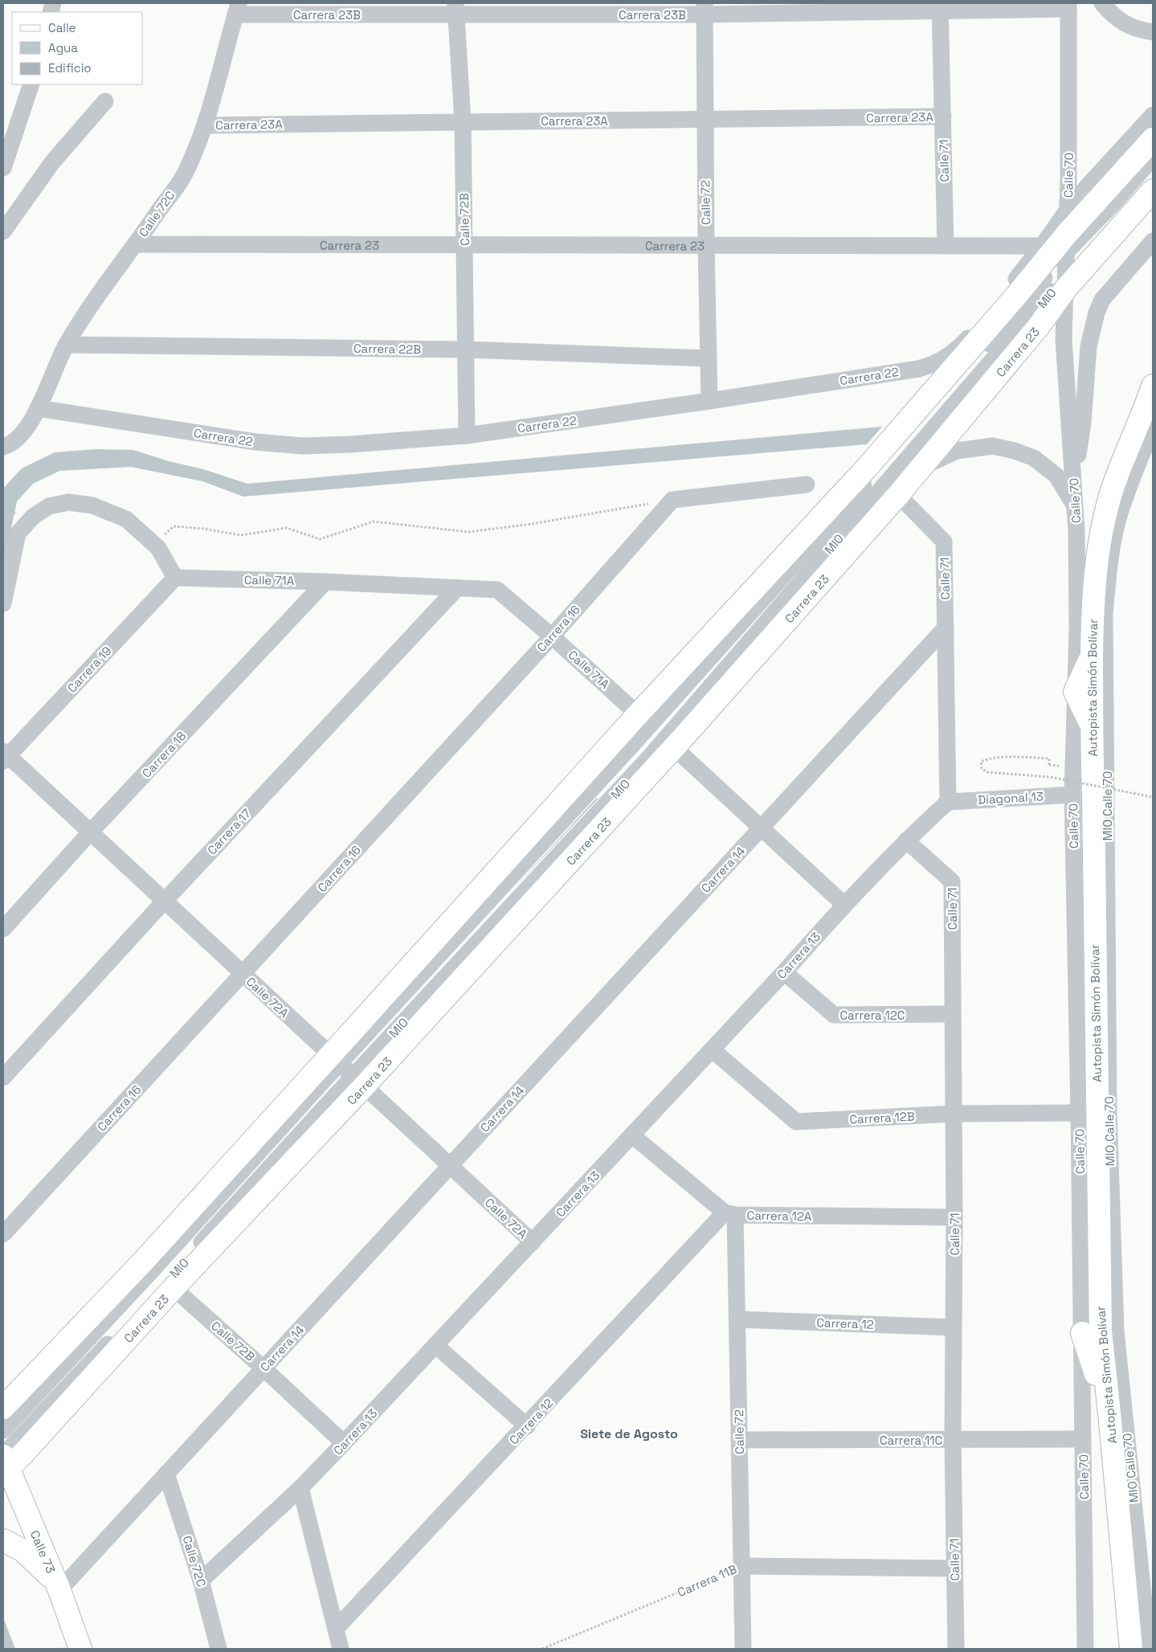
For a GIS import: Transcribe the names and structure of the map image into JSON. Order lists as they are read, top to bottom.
{
  "streets": {
    "main road": ["Carrera 23", "Autopista Simón Bolívar", "Calle 73"],
    "street": [
      "Carrera 23B",
      "Carrera 23A",
      "Calle 71",
      "Calle 70",
      "Calle 72",
      "Calle 72C",
      "Calle 72B",
      "MIO",
      "Carrera 22B",
      "Carrera 22",
      "Calle 71A",
      "Carrera 16",
      "Carrera 19",
      "Carrera 18",
      "Diagonal 13",
      "MIO Calle 70",
      "Carrera 17",
      "Carrera 14",
      "Carrera 13",
      "Calle 72A",
      "Carrera 12C",
      "Carrera 12B",
      "Carrera 12A",
      "Carrera 12",
      "Carrera 11C",
      "Carrera 11B"
    ]
  },
  "crossings": [
    ["Carrera 23B", "Calle 71"],
    ["Carrera 23B", "Calle 70"],
    ["Carrera 23B", "Calle 72"],
    ["Carrera 23B", "Calle 72C"],
    ["Carrera 23B", "Calle 72B"],
    ["Carrera 23A", "Calle 71"],
    ["Carrera 23A", "Calle 72"],
    ["Carrera 23A", "Calle 72C"],
    ["Carrera 23A", "Calle 72B"],
    ["Calle 71", "Carrera 23"],
    ["Calle 71", "Diagonal 13"],
    ["Calle 71", "Carrera 14"],
    ["Calle 71", "Carrera 13"],
    ["Calle 71", "Carrera 12C"],
    ["Calle 71", "Carrera 12B"],
    ["Calle 71", "Carrera 12A"],
    ["Calle 71", "Carrera 12"],
    ["Calle 71", "Carrera 11C"],
    ["Calle 71", "Carrera 11B"],
    ["Calle 70", "Carrera 23"],
    ["Calle 70", "MIO"],
    ["Calle 70", "Carrera 22"],
    ["Calle 70", "Diagonal 13"],
    ["Calle 70", "Carrera 12B"],
    ["Calle 70", "Carrera 11C"],
    ["Calle 72", "Carrera 23"],
    ["Calle 72", "Carrera 22B"],
    ["Calle 72", "Carrera 22"],
    ["Calle 72", "Carrera 12A"],
    ["Calle 72", "Carrera 12"],
    ["Calle 72", "Carrera 11C"],
    ["Calle 72", "Carrera 11B"],
    ["Calle 72C", "Carrera 23"],
    ["Calle 72C", "Carrera 22B"],
    ["Calle 72C", "Carrera 22"],
    ["Calle 72C", "Carrera 14"],
    ["Calle 72C", "Carrera 13"],
    ["Calle 72B", "Carrera 23"],
    ["Calle 72B", "Carrera 22B"],
    ["Calle 72B", "Carrera 22"],
    ["Calle 72B", "Carrera 14"],
    ["Calle 72B", "Carrera 13"],
    ["Carrera 23", "MIO"],
    ["Carrera 23", "Carrera 22"],
    ["Carrera 23", "Calle 71A"],
    ["Carrera 23", "Calle 72A"],
    ["Carrera 23", "Calle 73"],
    ["MIO", "Calle 71A"],
    ["MIO", "Calle 72A"],
    ["MIO", "Calle 73"],
    ["Calle 71A", "Carrera 16"],
    ["Calle 71A", "Carrera 19"],
    ["Calle 71A", "Carrera 18"],
    ["Calle 71A", "Carrera 17"],
    ["Calle 71A", "Carrera 14"],
    ["Calle 71A", "Carrera 13"],
    ["Carrera 16", "Calle 72A"],
    ["Carrera 19", "Calle 72A"],
    ["Autopista Simón Bolívar", "MIO Calle 70"],
    ["Carrera 18", "Calle 72A"],
    ["Diagonal 13", "Carrera 13"],
    ["Carrera 17", "Calle 72A"],
    ["Carrera 14", "Calle 72A"],
    ["Carrera 14", "Calle 73"],
    ["Carrera 13", "Calle 72A"],
    ["Carrera 13", "Carrera 12C"],
    ["Carrera 13", "Carrera 12B"],
    ["Carrera 12A", "Carrera 12"]
  ],
  "districts": ["Siete de Agosto"],
  "legend": ["Calle", "Agua", "Edificio"]
}
